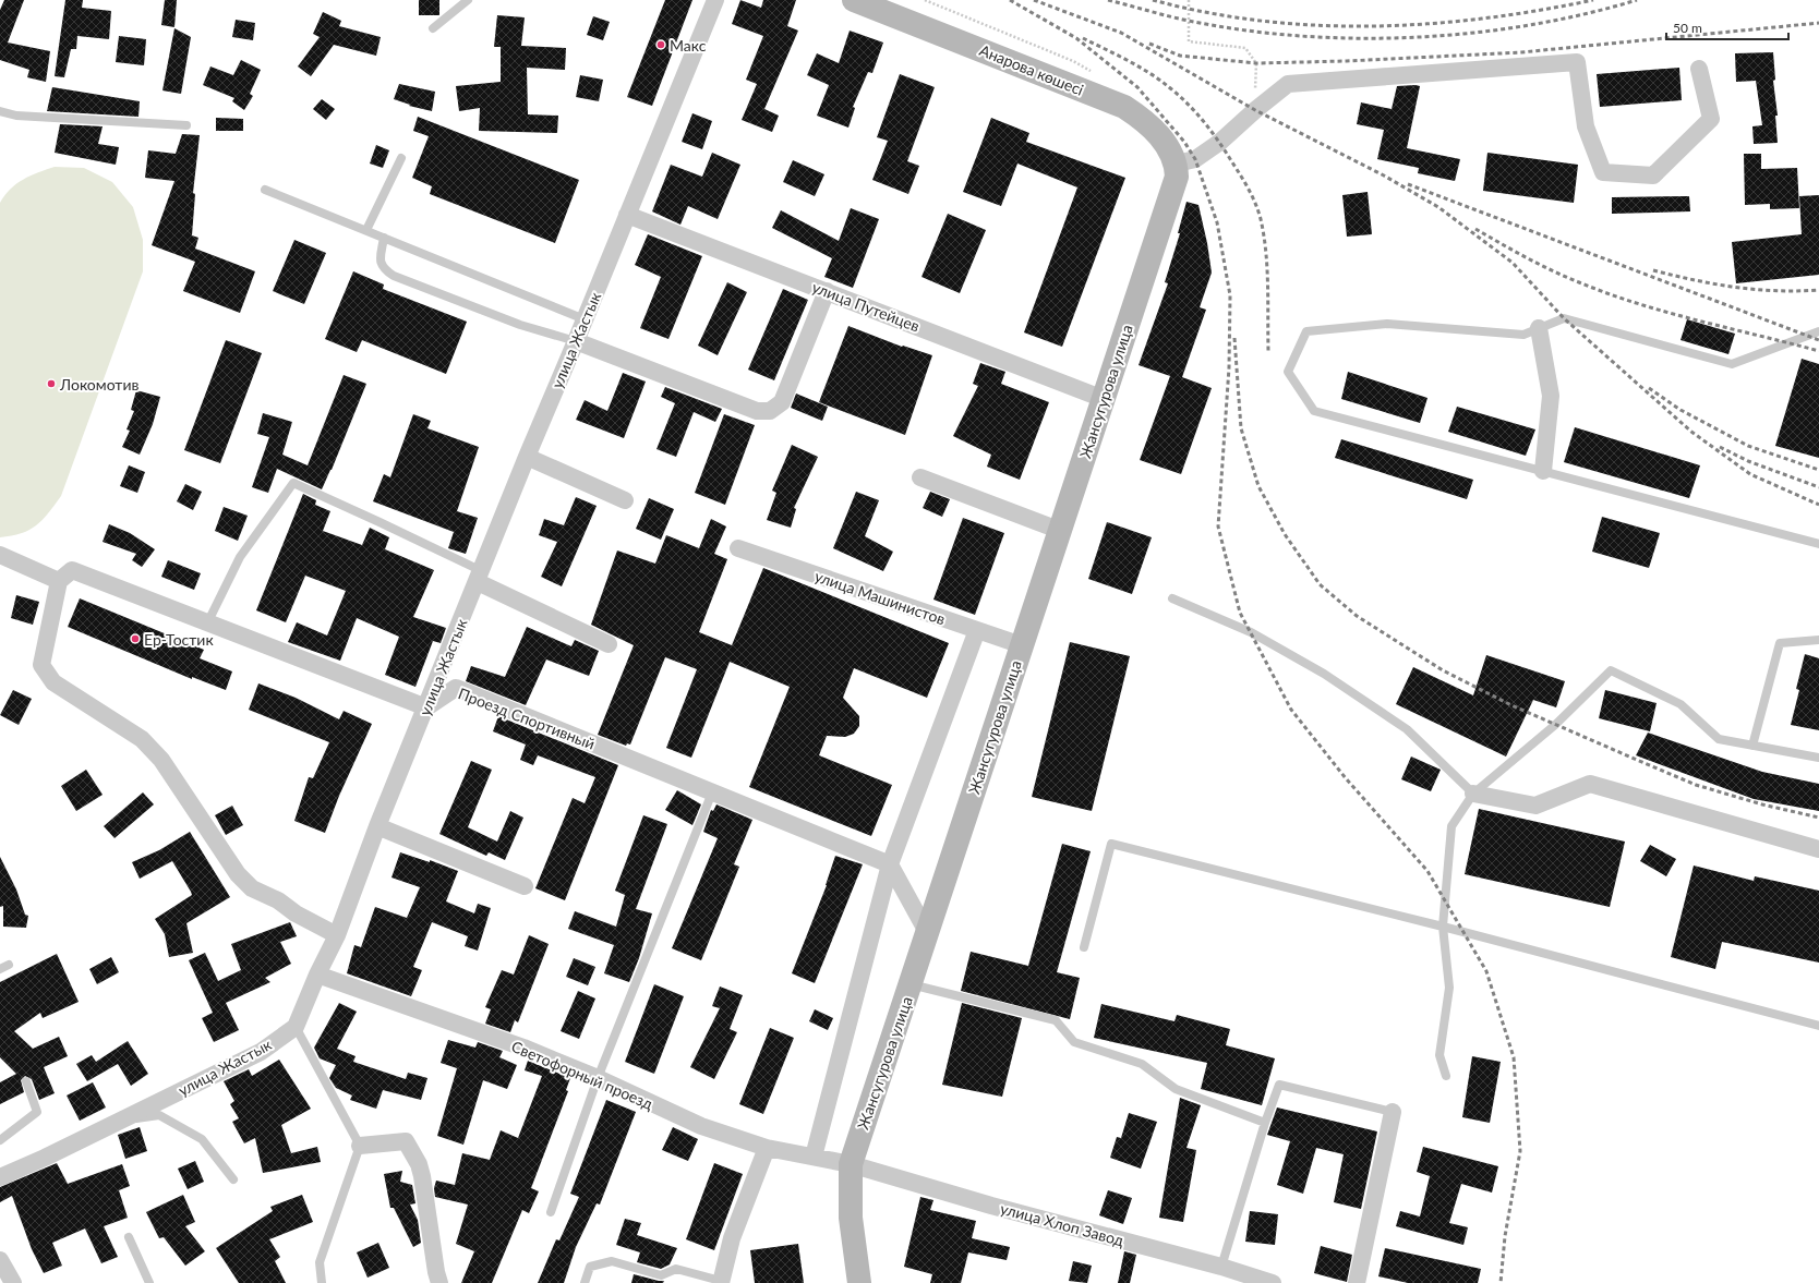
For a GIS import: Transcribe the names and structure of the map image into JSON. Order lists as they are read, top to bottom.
{
  "streets": {
    "street": [
      "Анарова көшесі",
      "улица Путейцев",
      "улица Жастык",
      "Жансугурова улица",
      "улица Машинистов",
      "Проезд Спортивный",
      "Светофорный проезд",
      "улица Хлоп Завод"
    ]
  },
  "crossings": [
    ["Анарова көшесі", "Жансугурова улица"],
    ["улица Путейцев", "улица Жастык"],
    ["улица Путейцев", "Жансугурова улица"],
    ["улица Жастык", "Проезд Спортивный"],
    ["улица Жастык", "Светофорный проезд"],
    ["Жансугурова улица", "улица Машинистов"],
    ["Жансугурова улица", "Светофорный проезд"],
    ["Жансугурова улица", "улица Хлоп Завод"],
    ["Светофорный проезд", "улица Хлоп Завод"]
  ],
  "places": ["Макс", "Локомотив", "Ер-Тостик"],
  "scale_bar": "50 m"
}
